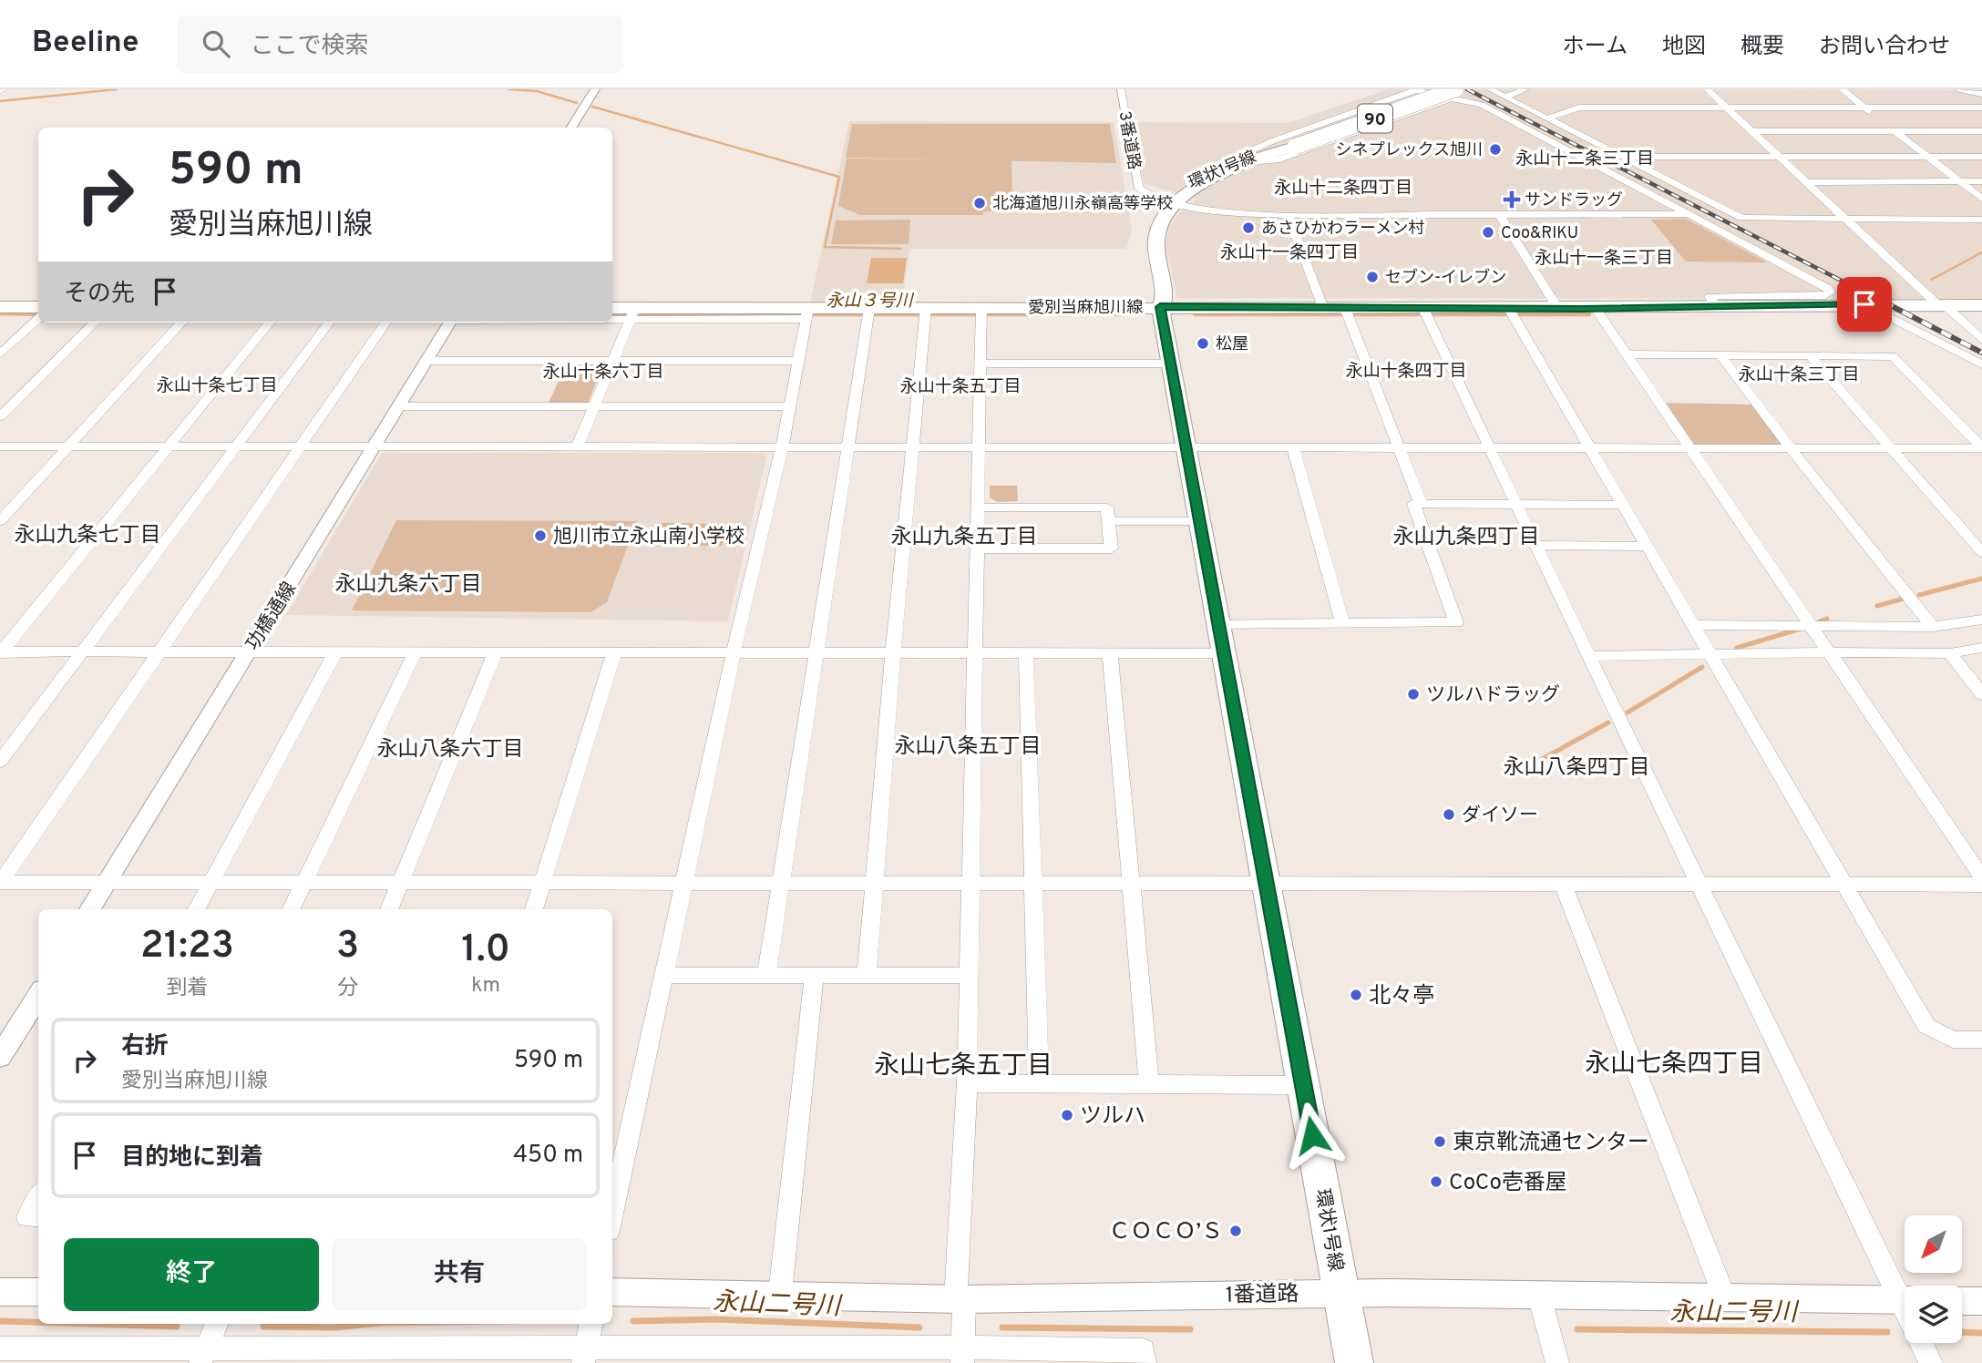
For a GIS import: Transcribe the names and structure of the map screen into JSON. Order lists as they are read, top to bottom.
{
  "streets": {
    "main road": ["90", "環状1号線", "愛別当麻旭川線"],
    "street": ["3番道路", "功橋通線", "1番道路"]
  },
  "crossings": [
    ["90", "環状1号線"],
    ["3番道路", "環状1号線"],
    ["環状1号線", "愛別当麻旭川線"],
    ["環状1号線", "1番道路"]
  ],
  "districts": [
    "永山十二条三丁目",
    "永山十二条四丁目",
    "永山十一条四丁目",
    "永山十一条三丁目",
    "永山十条四丁目",
    "永山十条六丁目",
    "永山十条三丁目",
    "永山十条七丁目",
    "永山十条五丁目",
    "永山九条七丁目",
    "永山九条五丁目",
    "永山九条四丁目",
    "永山九条六丁目",
    "永山八条五丁目",
    "永山八条六丁目",
    "永山八条四丁目",
    "永山七条四丁目",
    "永山七条五丁目"
  ],
  "water": ["永山３号川", "永山二号川"],
  "places": {
    "other": [
      "シネプレックス旭川",
      "北海道旭川永嶺高等学校",
      "あさひかわラーメン村",
      "Coo&RIKU",
      "セブン-イレブン",
      "松屋",
      "旭川市立永山南小学校",
      "ツルハドラッグ",
      "ダイソー",
      "北々亭",
      "ツルハ",
      "東京靴流通センター",
      "CoCo壱番屋",
      "ＣＯＣＯ’Ｓ"
    ],
    "health": ["サンドラッグ"]
  },
  "north": "bottom left",
  "page": {
    "header": "Beeline",
    "search": "ここで検索",
    "nav": [
      "ホーム",
      "地図",
      "概要",
      "お問い合わせ"
    ],
    "turn": ["590 m", "愛別当麻旭川線"],
    "then": "その先",
    "eta": [
      "21:23",
      "到着",
      "3",
      "分",
      "1.0",
      "km"
    ],
    "list": [
      {
        "name": "右折",
        "note": "愛別当麻旭川線",
        "value": "590 m"
      },
      {
        "name": "目的地に到着",
        "value": "450 m"
      }
    ],
    "buttons": ["終了", "共有"]
  }
}
